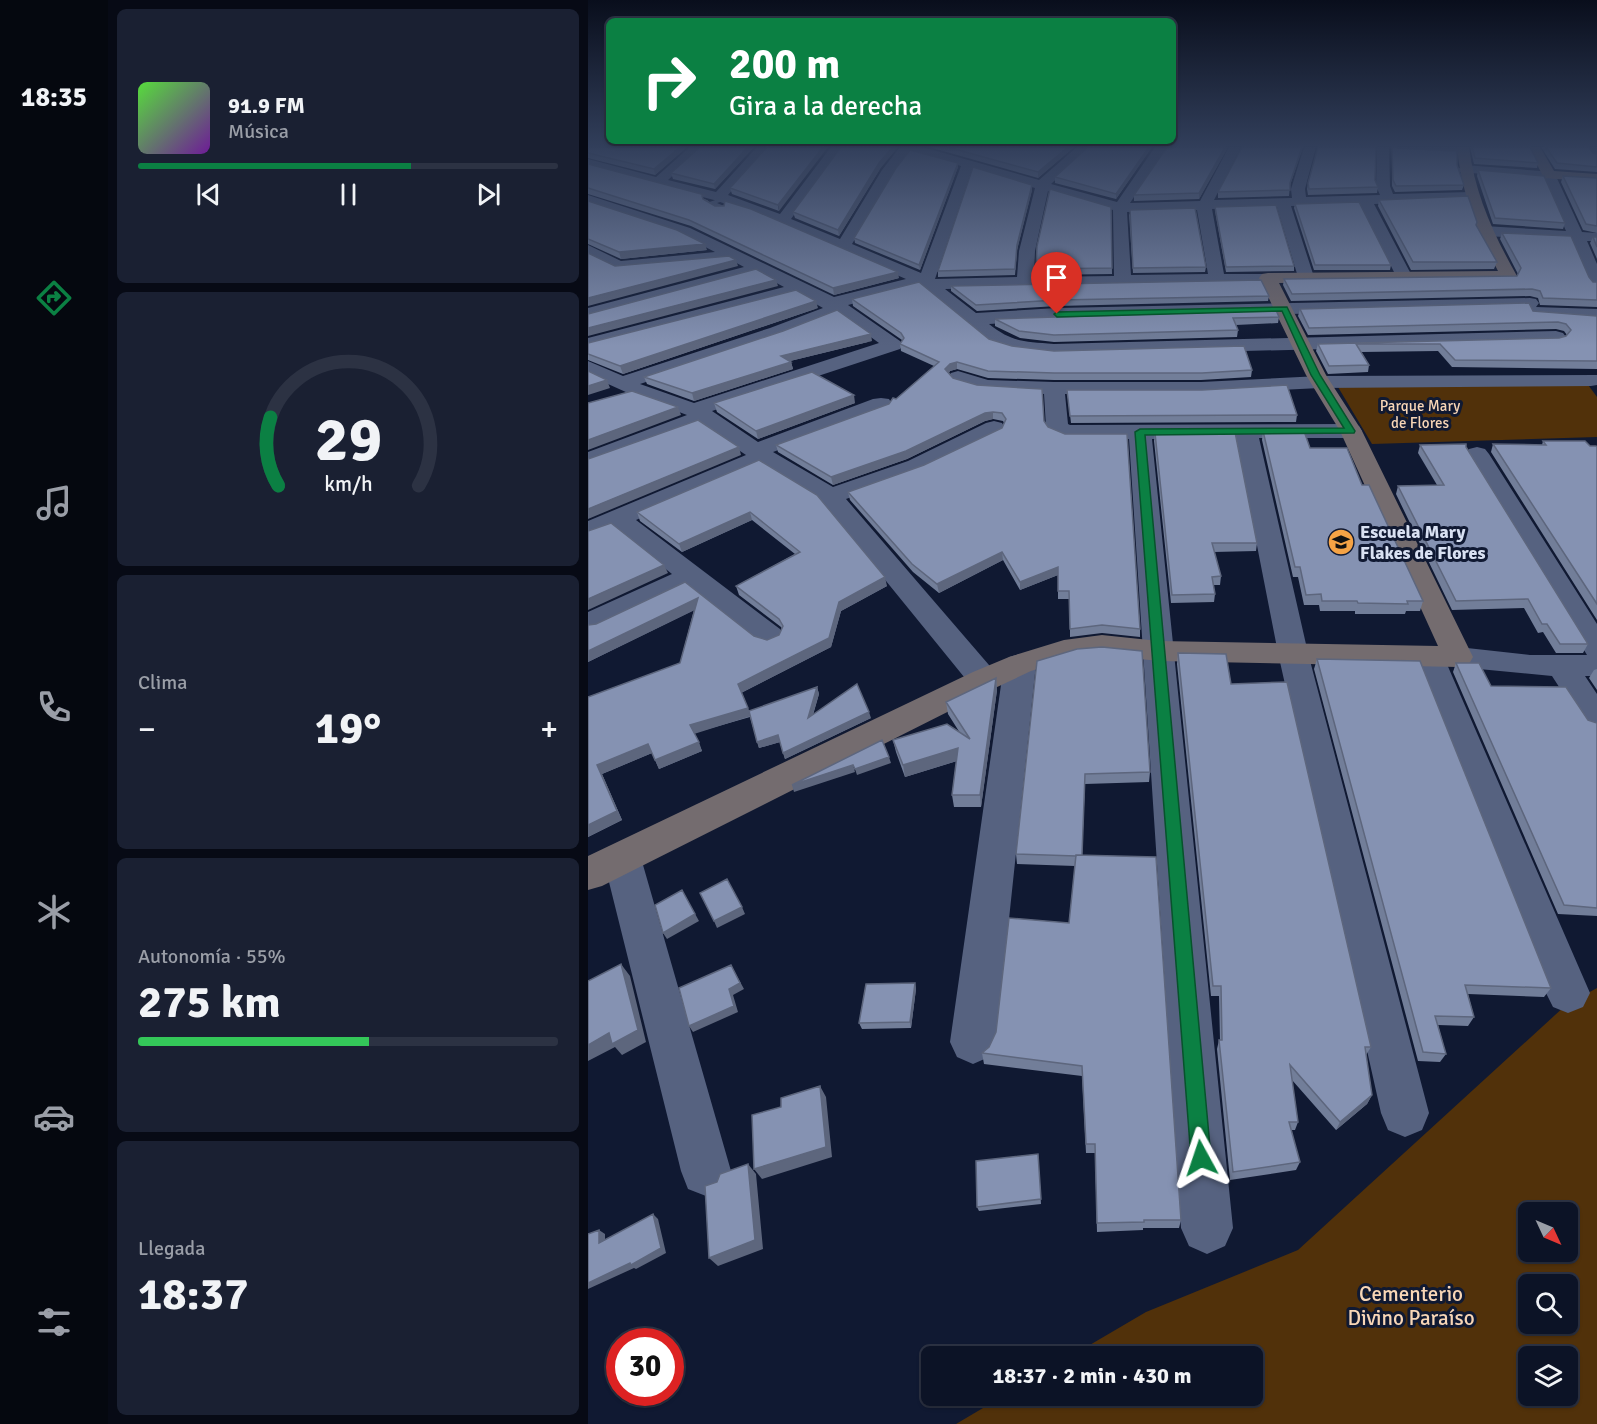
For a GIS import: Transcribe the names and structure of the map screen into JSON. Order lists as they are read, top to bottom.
{
  "parks": ["Parque Mary de Flores", "Cementerio Divino Paraíso"],
  "places": {
    "school or university": ["Escuela Mary Flakes de Flores"]
  },
  "north": "bottom right",
  "page": {
    "tabs": "18:35",
    "turn": ["200 m", "Gira a la derecha"],
    "song": ["91.9 FM", "Música"],
    "tile": [
      "Clima",
      ["Autonomía · 55%", "275 km"],
      ["Llegada", "18:37"]
    ],
    "heat": ["−", "19°", "+"],
    "limit": "30",
    "trip": "18:37 · 2 min · 430 m",
    "gauge": ["29", "km/h"]
  }
}
